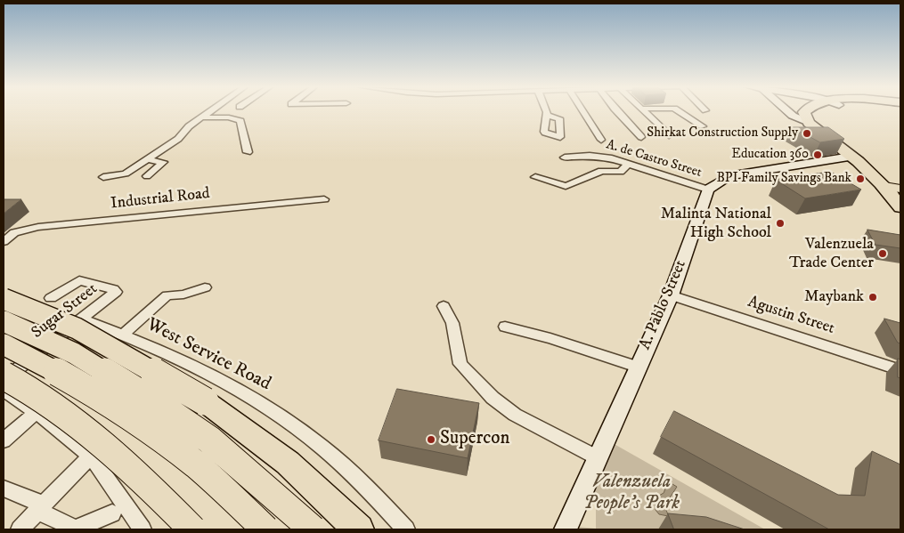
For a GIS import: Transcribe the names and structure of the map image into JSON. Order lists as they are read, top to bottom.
{
  "streets": {
    "street": [
      "A. de Castro Street",
      "Industrial Road",
      "A. Pablo Street",
      "Sugar Street",
      "Agustin Street",
      "West Service Road"
    ]
  },
  "crossings": [
    ["A. de Castro Street", "A. Pablo Street"],
    ["A. Pablo Street", "Agustin Street"],
    ["Sugar Street", "West Service Road"]
  ],
  "parks": ["Valenzuela People's Park"],
  "places": [
    "Shirkat Construction Supply",
    "Education 360",
    "BPI Family Savings Bank",
    "Malinta National High School",
    "Valenzuela Trade Center",
    "Maybank",
    "Supercon"
  ]
}
